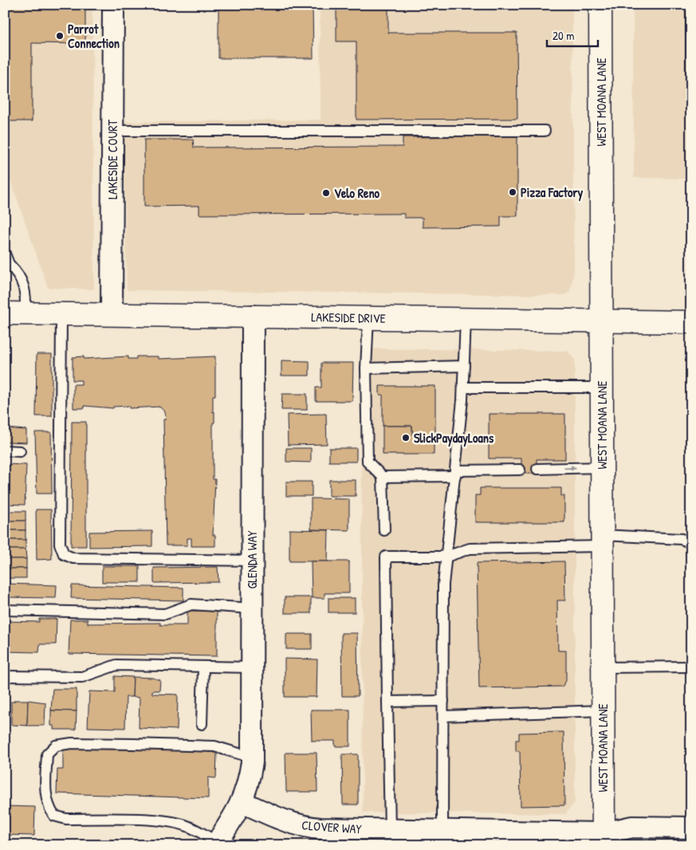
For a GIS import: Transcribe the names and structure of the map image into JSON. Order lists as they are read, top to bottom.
{
  "streets": {
    "main road": ["WEST MOANA LANE", "LAKESIDE DRIVE"],
    "street": ["LAKESIDE COURT", "GLENDA WAY", "CLOVER WAY"]
  },
  "crossings": [
    ["WEST MOANA LANE", "LAKESIDE DRIVE"],
    ["WEST MOANA LANE", "CLOVER WAY"],
    ["LAKESIDE COURT", "LAKESIDE DRIVE"],
    ["LAKESIDE DRIVE", "GLENDA WAY"],
    ["GLENDA WAY", "CLOVER WAY"]
  ],
  "places": [
    "Parrot Connection",
    "Pizza Factory",
    "Velo Reno",
    "SlickPaydayLoans"
  ],
  "scale_bar": "20 m"
}
